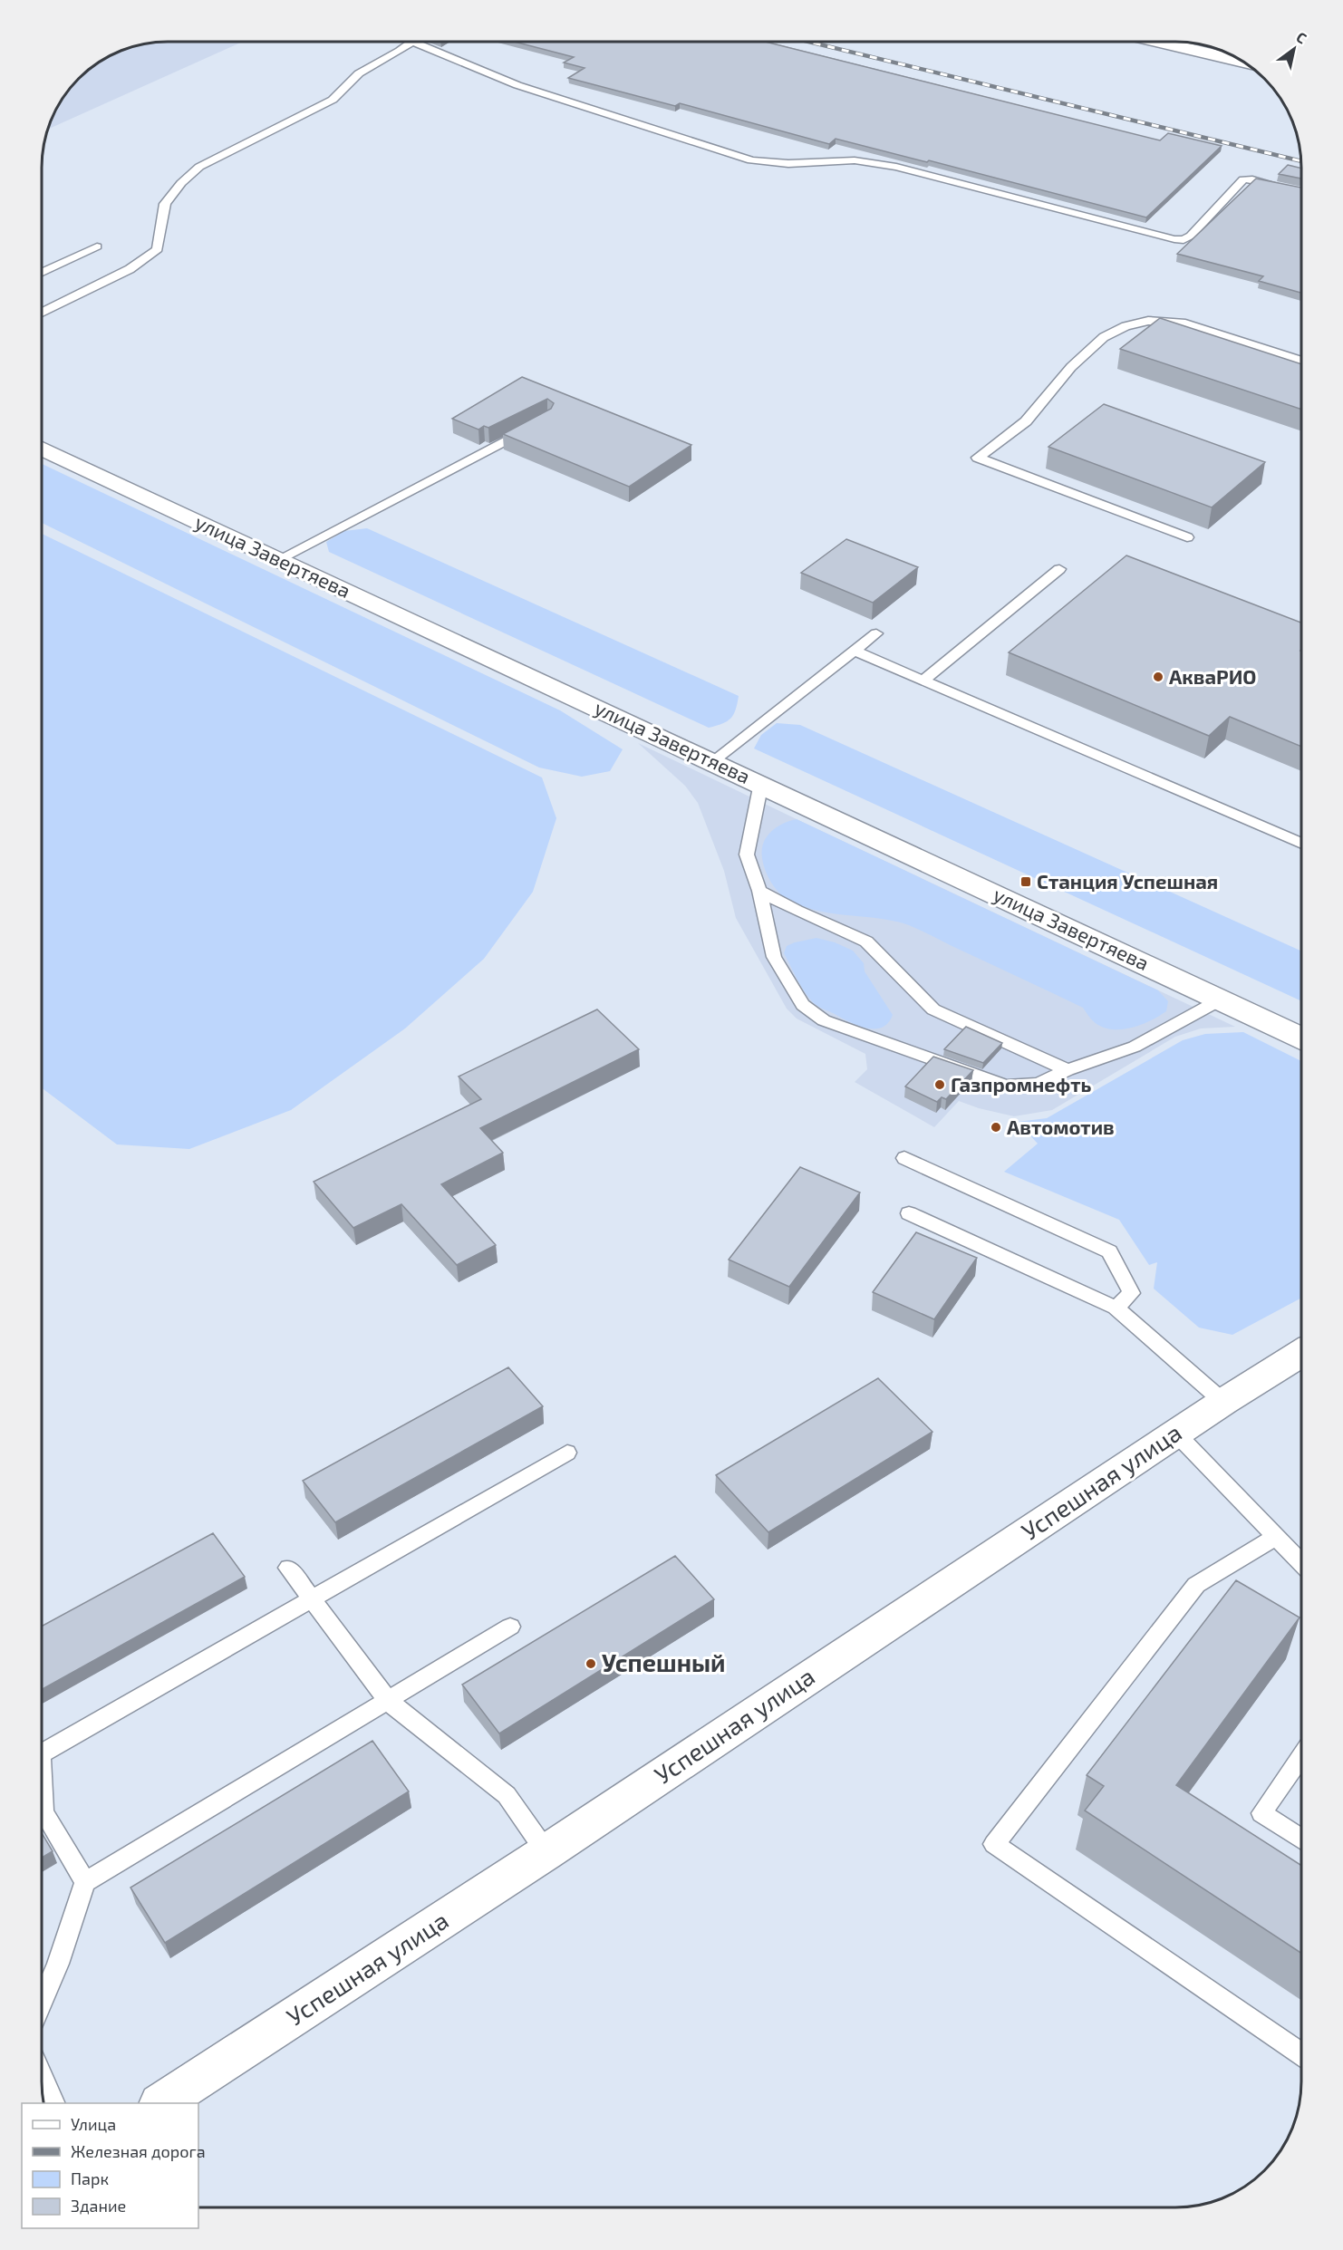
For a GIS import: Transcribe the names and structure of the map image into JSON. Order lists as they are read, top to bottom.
{
  "streets": {
    "main road": ["улица Завертяева", "Успешная улица"]
  },
  "places": {
    "other": [
      "АкваРИО",
      "Газпромнефть",
      "Автомотив",
      "Успешный"
    ],
    "transit": ["Станция Успешная"]
  },
  "legend": [
    "Улица",
    "Железная дорога",
    "Парк",
    "Здание"
  ],
  "north": "top right"
}
